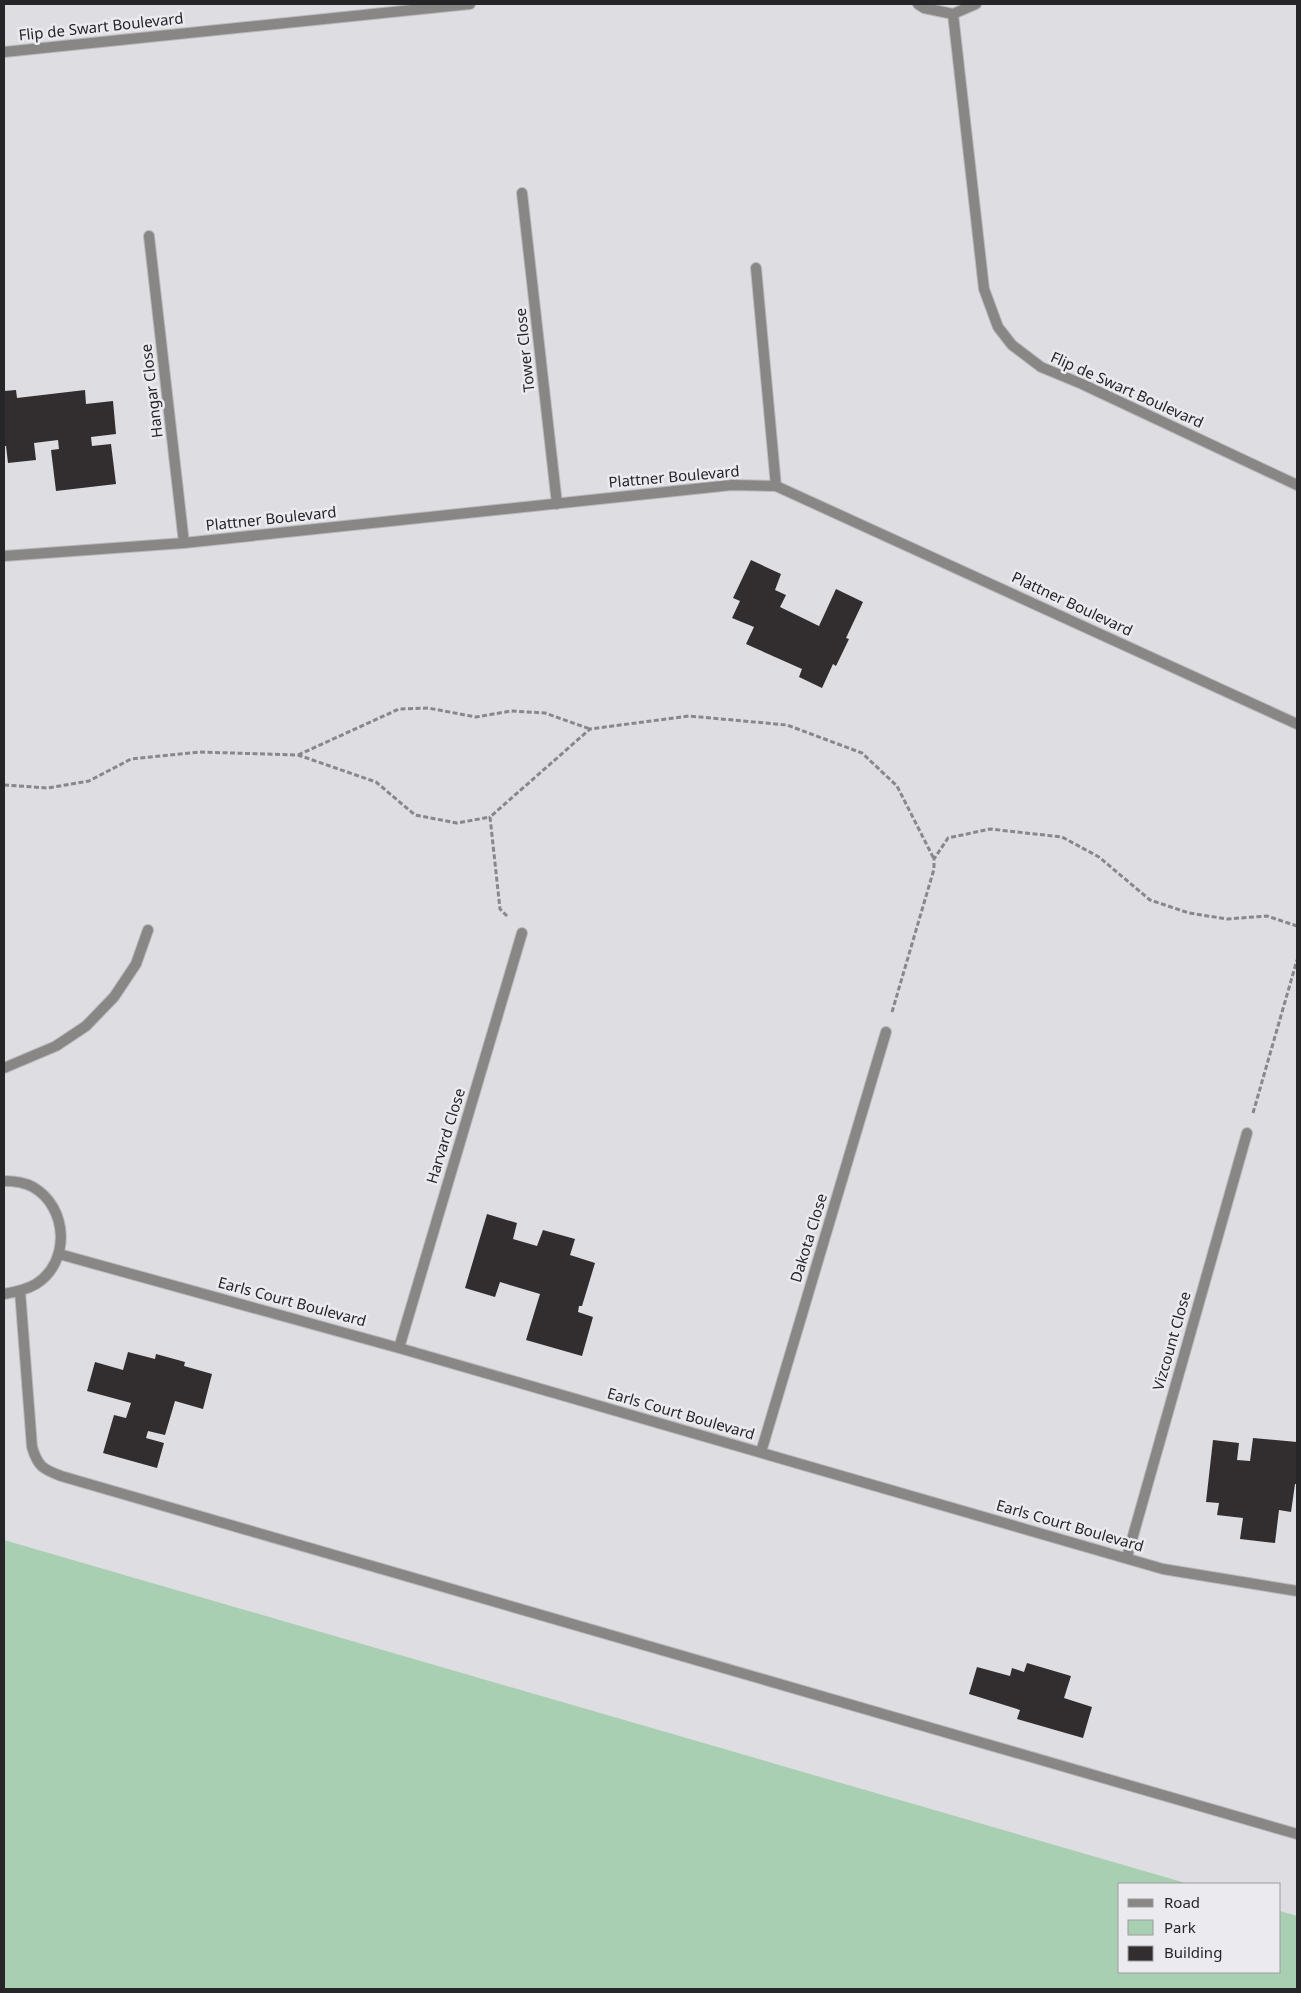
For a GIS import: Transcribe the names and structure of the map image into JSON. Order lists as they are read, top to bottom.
{
  "streets": {
    "street": [
      "Flip de Swart Boulevard",
      "Tower Close",
      "Hangar Close",
      "Plattner Boulevard",
      "Harvard Close",
      "Dakota Close",
      "Earls Court Boulevard",
      "Vizcount Close"
    ]
  },
  "crossings": [
    ["Tower Close", "Plattner Boulevard"],
    ["Hangar Close", "Plattner Boulevard"],
    ["Harvard Close", "Earls Court Boulevard"],
    ["Dakota Close", "Earls Court Boulevard"],
    ["Earls Court Boulevard", "Vizcount Close"]
  ],
  "legend": ["Road", "Park", "Building"]
}
